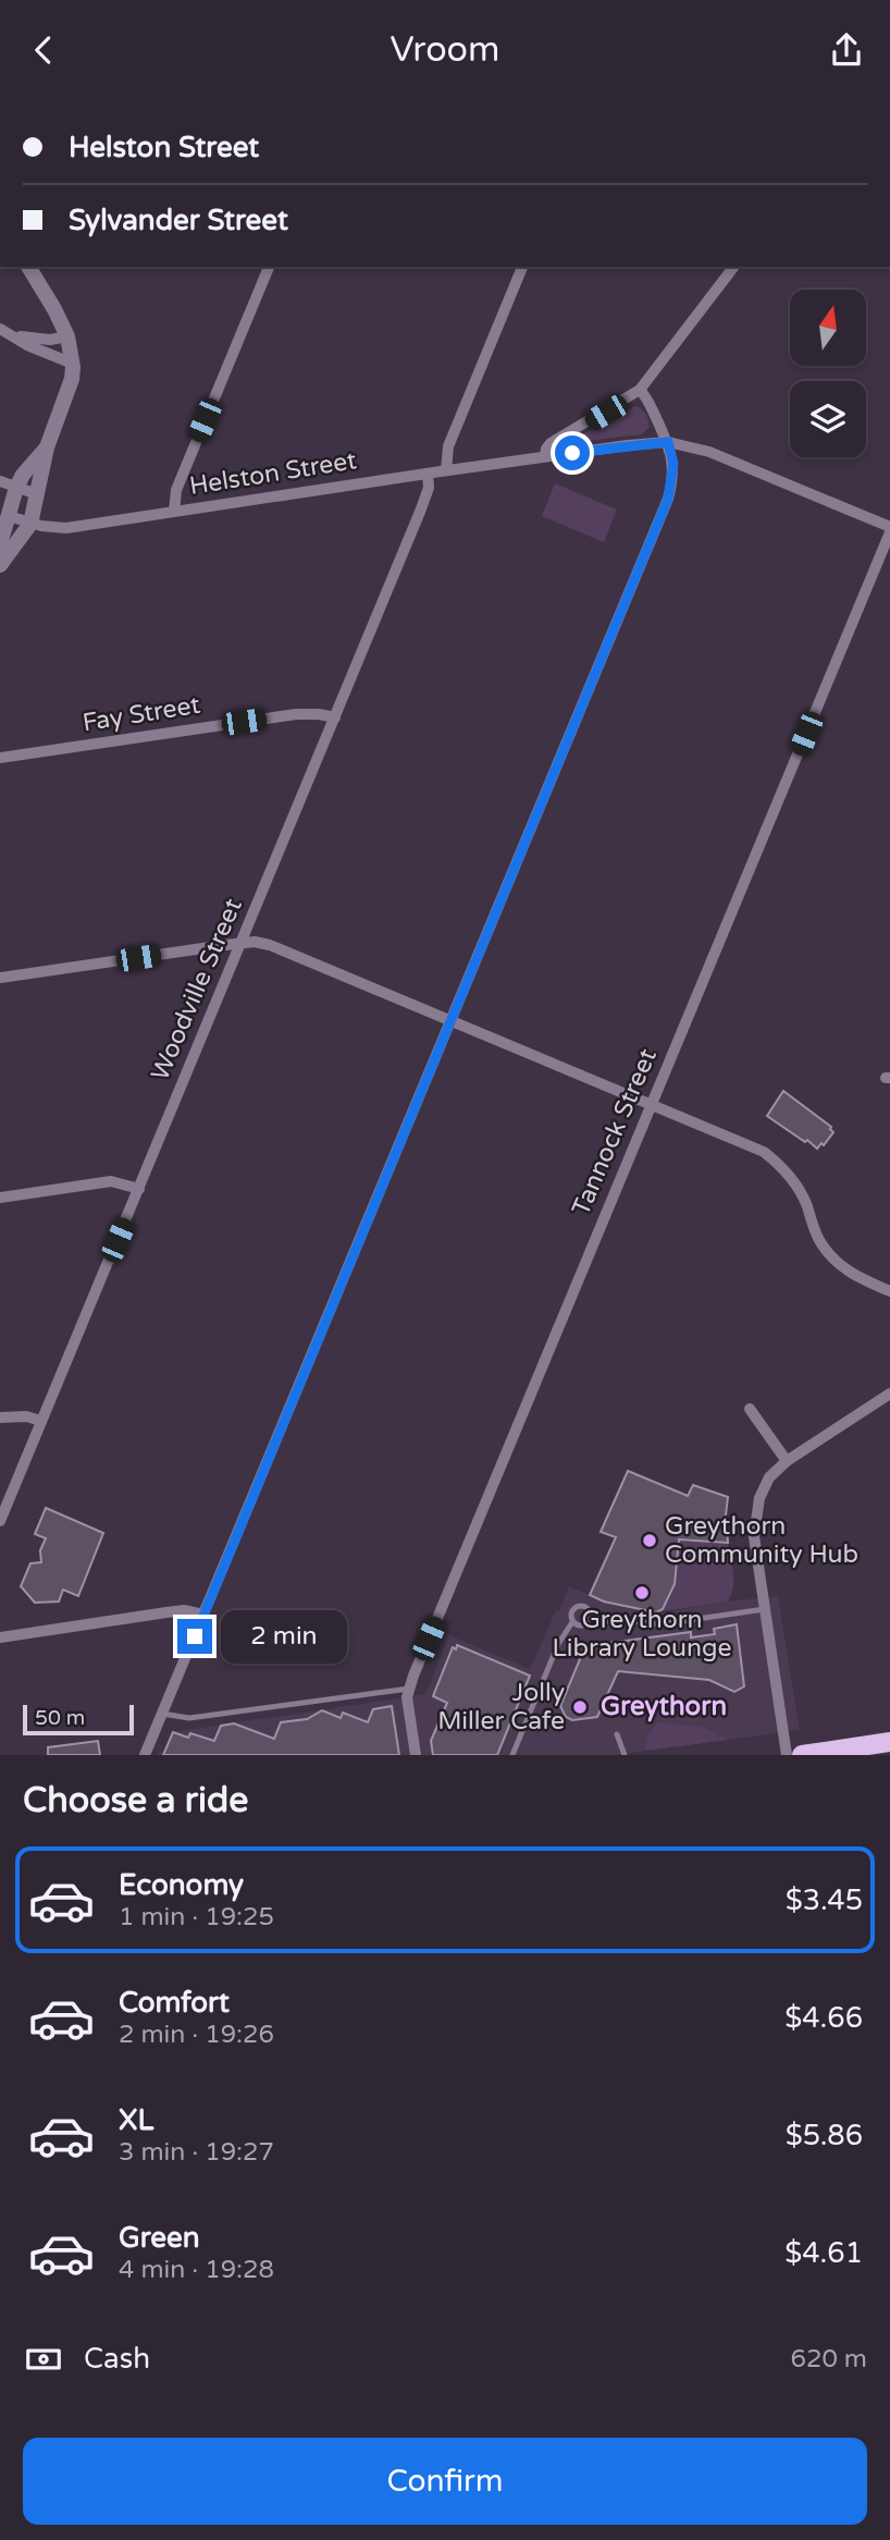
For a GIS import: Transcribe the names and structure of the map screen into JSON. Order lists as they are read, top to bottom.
{
  "streets": {
    "street": [
      "Helston Street",
      "Fay Street",
      "Woodville Street",
      "Tannock Street"
    ]
  },
  "crossings": [
    ["Helston Street", "Woodville Street"],
    ["Helston Street", "Tannock Street"],
    ["Fay Street", "Woodville Street"]
  ],
  "districts": ["Greythorn"],
  "places": ["Greythorn Community Hub", "Greythorn Library Lounge", "Jolly Miller Cafe"],
  "scale_bar": "50 m",
  "north": "top",
  "page": {
    "header": "Vroom",
    "banner": ["Helston Street", "Sylvander Street"],
    "bubble": "2 min",
    "scale": "50 m",
    "heading": "Choose a ride",
    "list": [
      {
        "name": "Economy",
        "note": "1 min · 19:25",
        "value": "$3.45"
      },
      {
        "name": "Comfort",
        "note": "2 min · 19:26",
        "value": "$4.66"
      },
      {
        "name": "XL",
        "note": "3 min · 19:27",
        "value": "$5.86"
      },
      {
        "name": "Green",
        "note": "4 min · 19:28",
        "value": "$4.61"
      }
    ],
    "pay": ["Cash", "620 m"],
    "buttons": "Confirm"
  }
}
